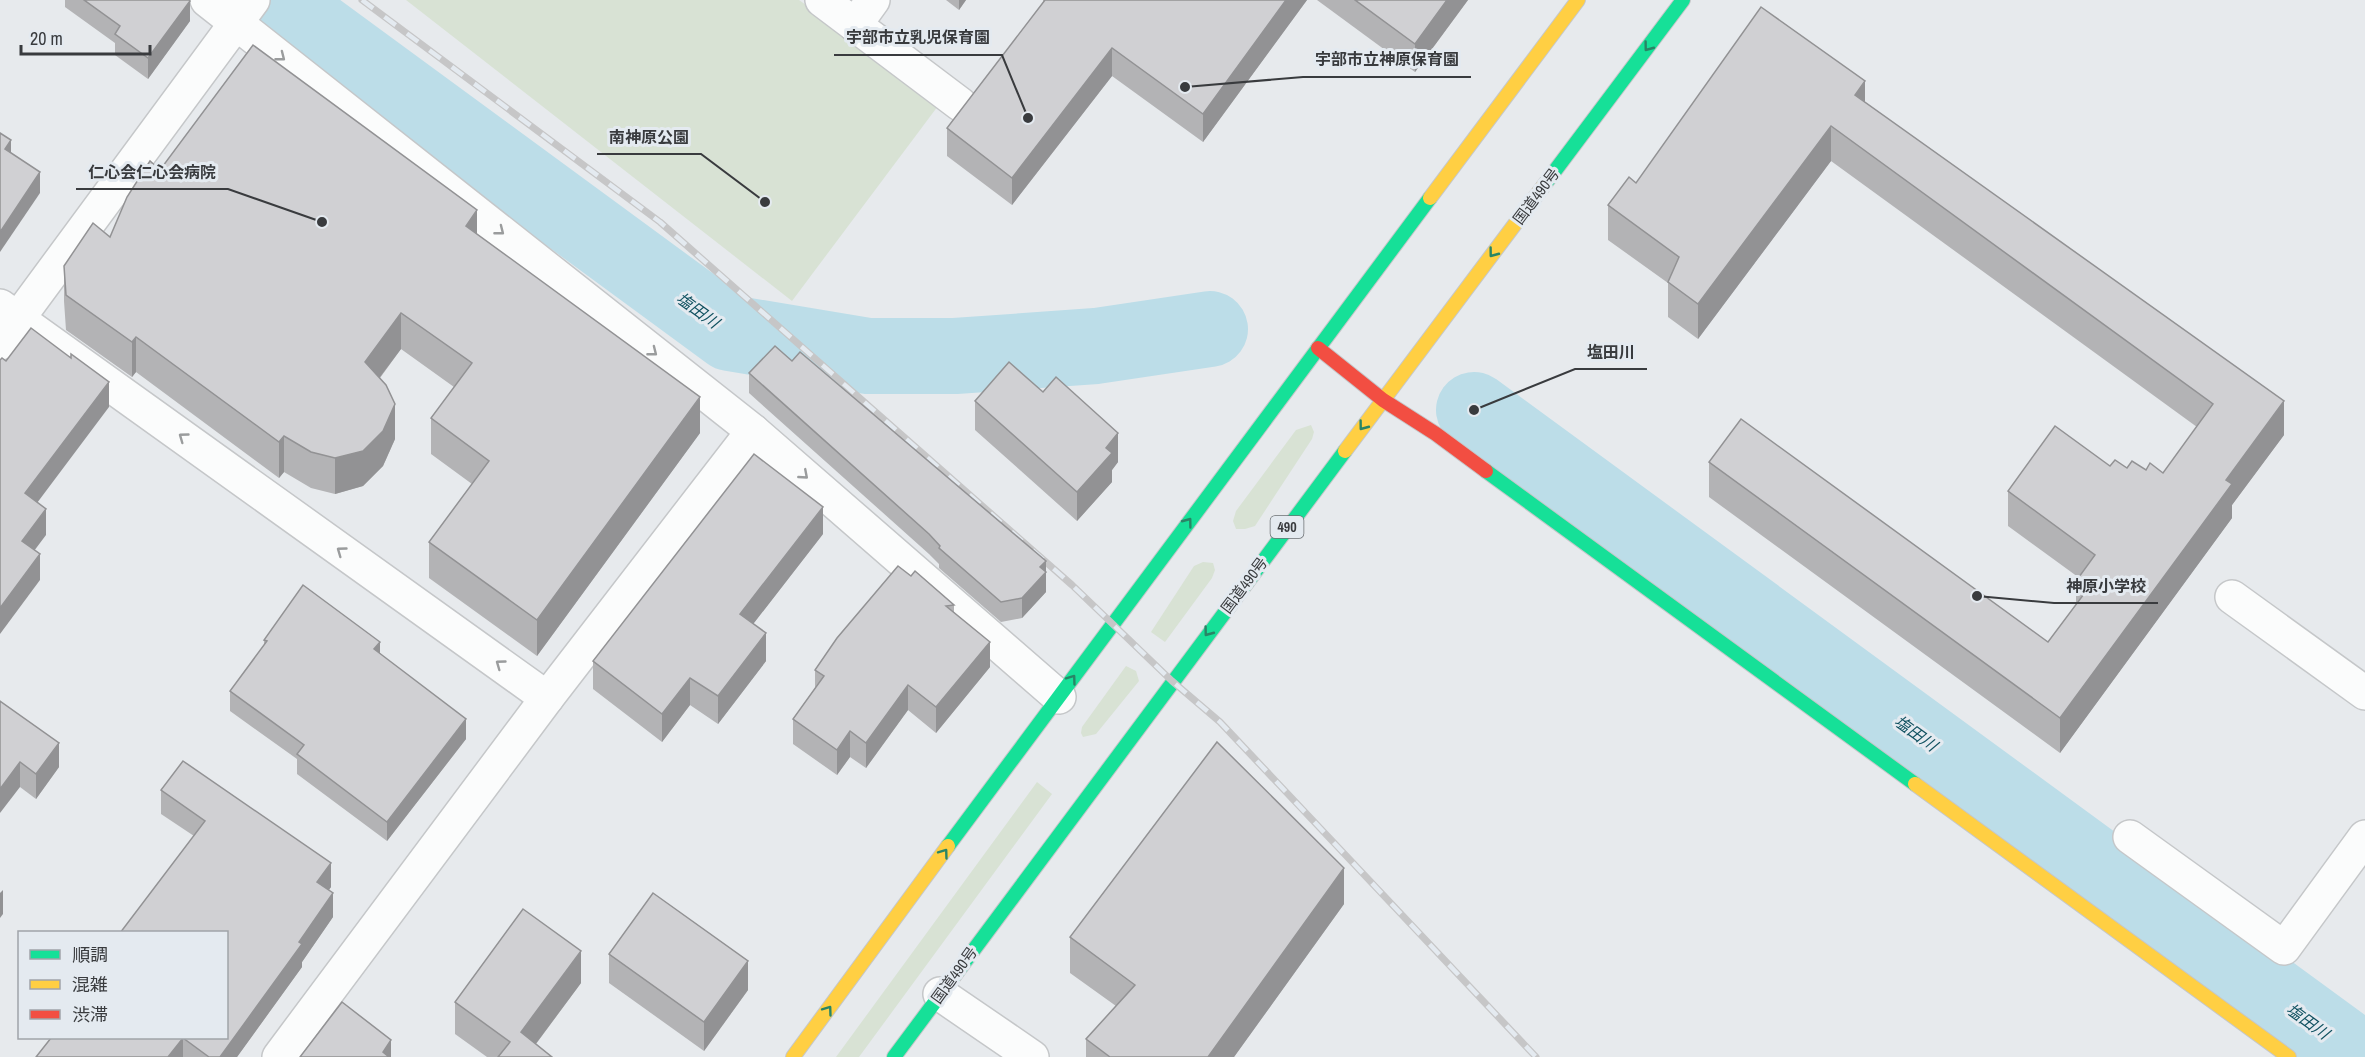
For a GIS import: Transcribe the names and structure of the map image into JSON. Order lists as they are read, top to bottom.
{
  "streets": {
    "main road": ["国道490号", "490"]
  },
  "water": ["塩田川"],
  "places": [
    "宇部市立神原保育園",
    "宇部市立乳児保育園",
    "南神原公園",
    "仁心会仁心会病院",
    "塩田川",
    "神原小学校"
  ],
  "legend": ["順調", "混雑", "渋滞"],
  "scale_bar": "20 m"
}
